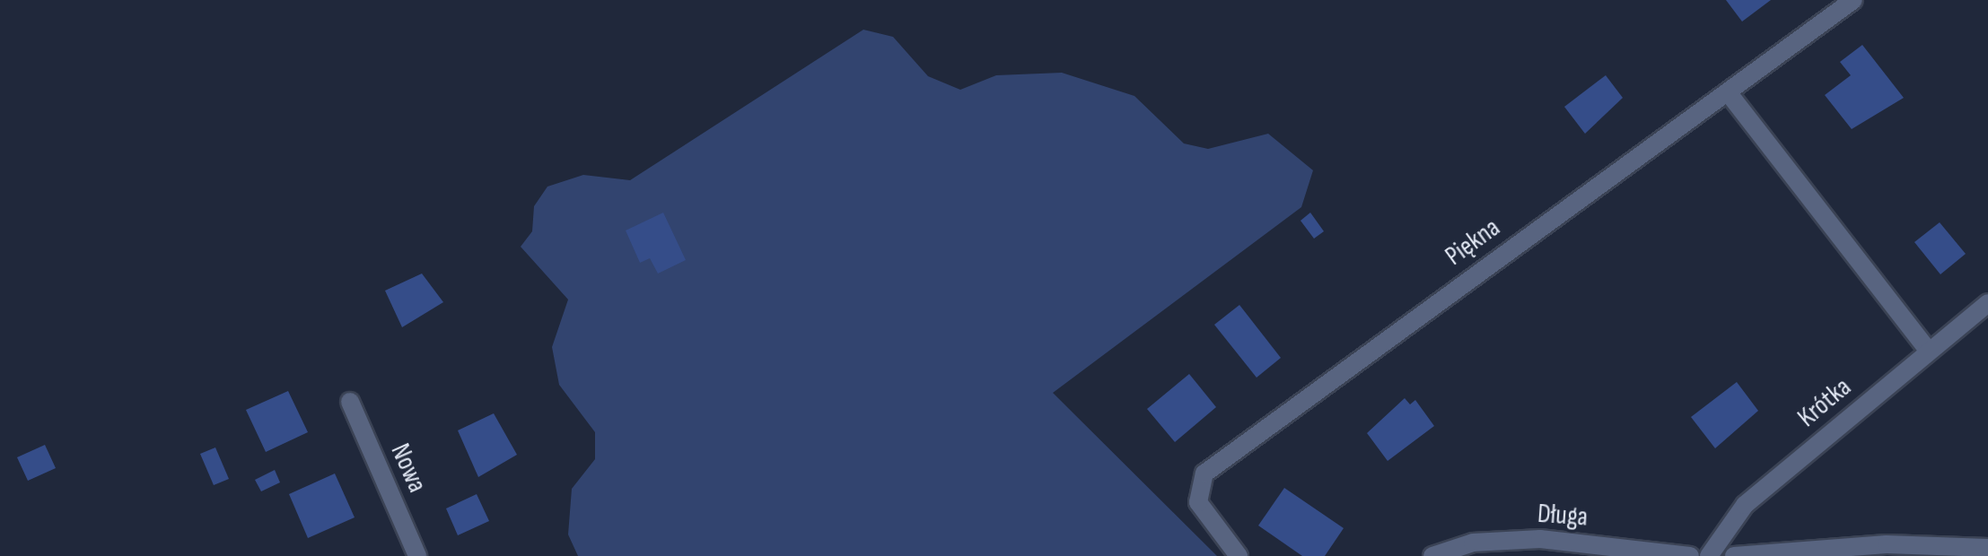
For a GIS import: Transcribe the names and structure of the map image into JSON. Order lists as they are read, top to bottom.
{
  "streets": {
    "street": [
      "Piękna",
      "Krótka",
      "Nowa",
      "Długa"
    ]
  }
}
